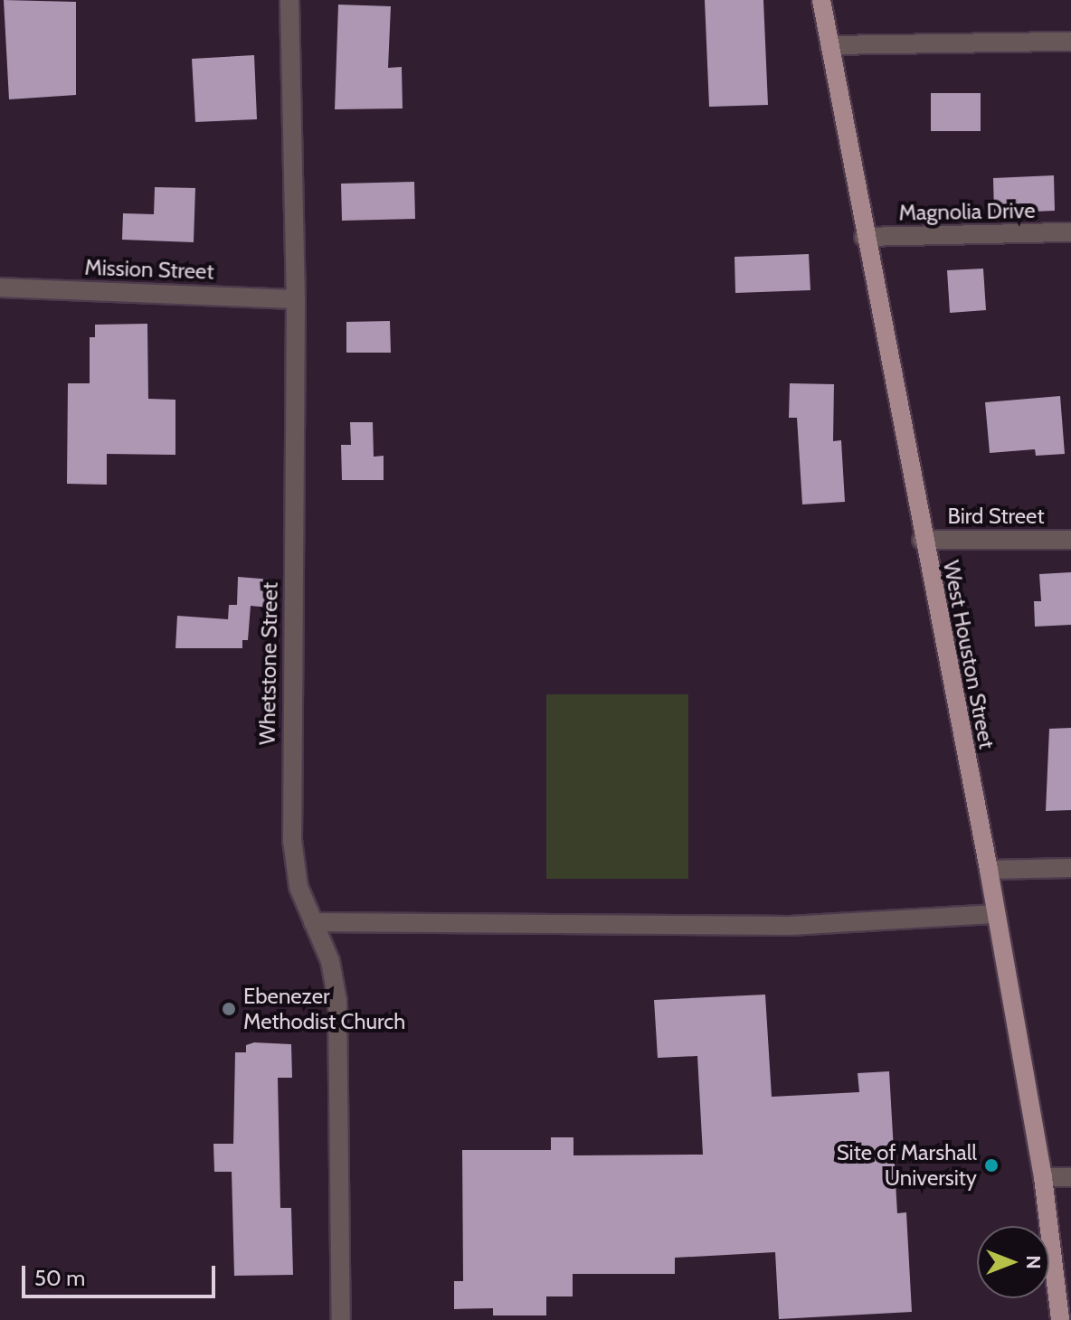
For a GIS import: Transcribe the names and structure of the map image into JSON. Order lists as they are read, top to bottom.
{
  "streets": {
    "main road": ["West Houston Street"],
    "street": [
      "Magnolia Drive",
      "Mission Street",
      "Bird Street",
      "Whetstone Street"
    ]
  },
  "crossings": [
    ["Magnolia Drive", "West Houston Street"],
    ["Mission Street", "Whetstone Street"],
    ["Bird Street", "West Houston Street"]
  ],
  "places": ["Ebenezer Methodist Church", "Site of Marshall University"],
  "scale_bar": "50 m",
  "north": "right"
}
